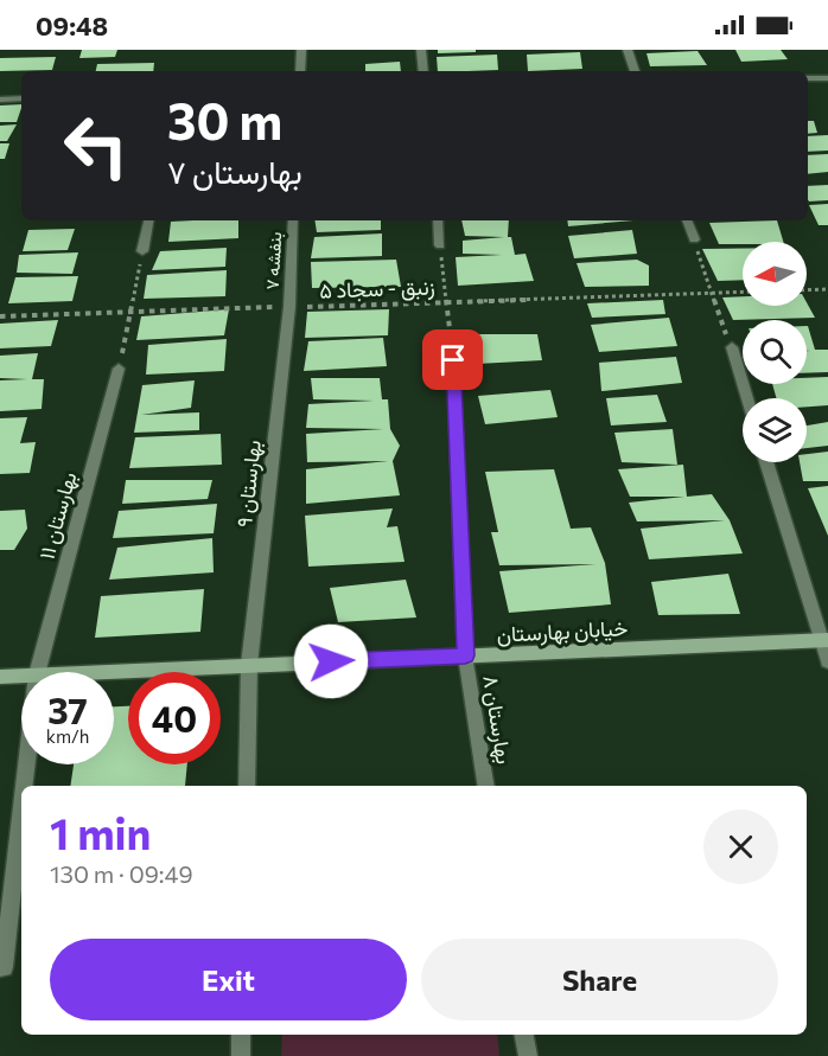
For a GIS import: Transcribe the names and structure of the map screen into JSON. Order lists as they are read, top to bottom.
{
  "streets": {
    "street": [
      "بنفشه ۷",
      "بهارستان ۹",
      "بهارستان ۱۱",
      "خیابان بهارستان",
      "بهارستان ۸"
    ],
    "path": ["زنبق - سجاد ۵"]
  },
  "crossings": [
    ["بنفشه ۷", "زنبق - سجاد ۵"],
    ["بنفشه ۷", "بهارستان ۹"],
    ["زنبق - سجاد ۵", "بهارستان ۹"],
    ["بهارستان ۹", "خیابان بهارستان"],
    ["خیابان بهارستان", "بهارستان ۸"]
  ],
  "north": "left",
  "page": {
    "status": "09:48",
    "turn": ["30 m", "بهارستان ۷"],
    "speed": "37 km/h",
    "limit": "40",
    "heading": ["1 min", "130 m · 09:49"],
    "buttons": ["Exit", "Share"]
  }
}
